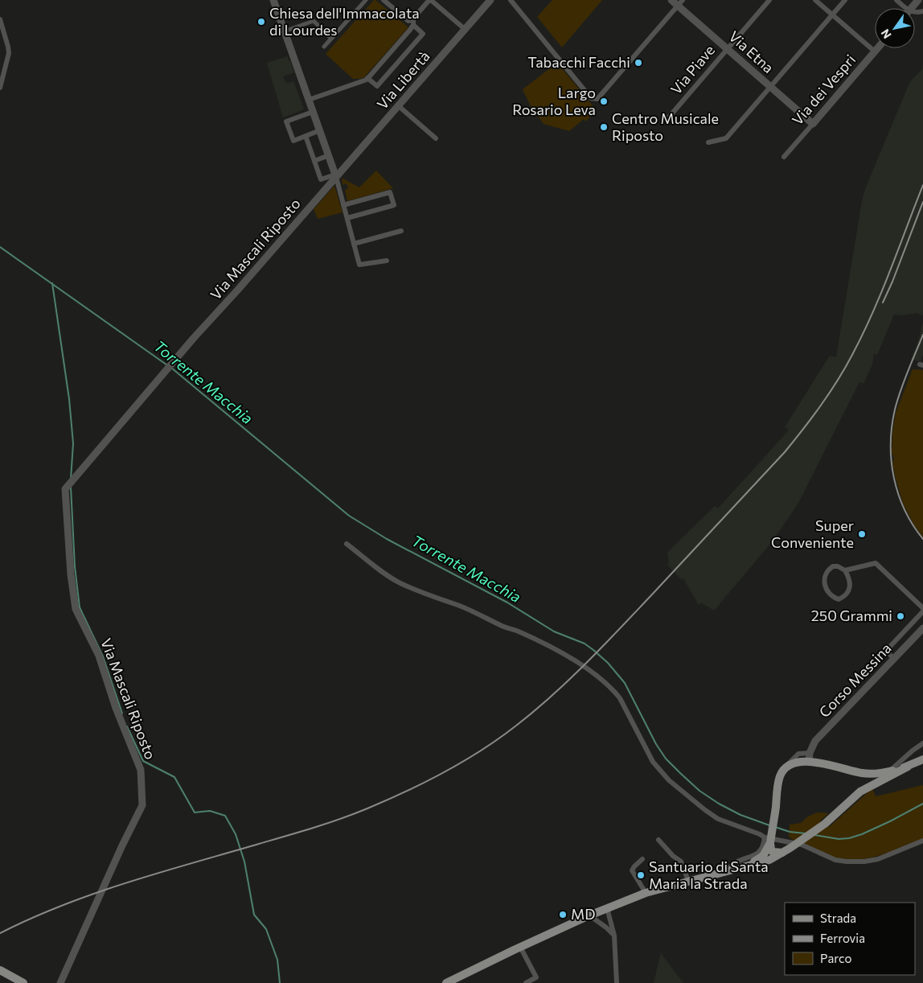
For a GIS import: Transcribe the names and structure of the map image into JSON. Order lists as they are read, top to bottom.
{
  "streets": {
    "street": [
      "Via Etna",
      "Via Piave",
      "Via Libertà",
      "Via dei Vespri",
      "Via Mascali Riposto",
      "Corso Messina"
    ]
  },
  "crossings": [
    ["Via Etna", "Via Piave"],
    ["Via Etna", "Via dei Vespri"],
    ["Via Libertà", "Via Mascali Riposto"]
  ],
  "water": ["Torrente Macchia"],
  "places": [
    "Chiesa dell'Immacolata di Lourdes",
    "Tabacchi Facchi",
    "Largo Rosario Leva",
    "Centro Musicale Riposto",
    "Super Conveniente",
    "250 Grammi",
    "Santuario di Santa Maria la Strada",
    "MD"
  ],
  "legend": ["Strada", "Ferrovia", "Parco"],
  "north": "bottom left"
}
